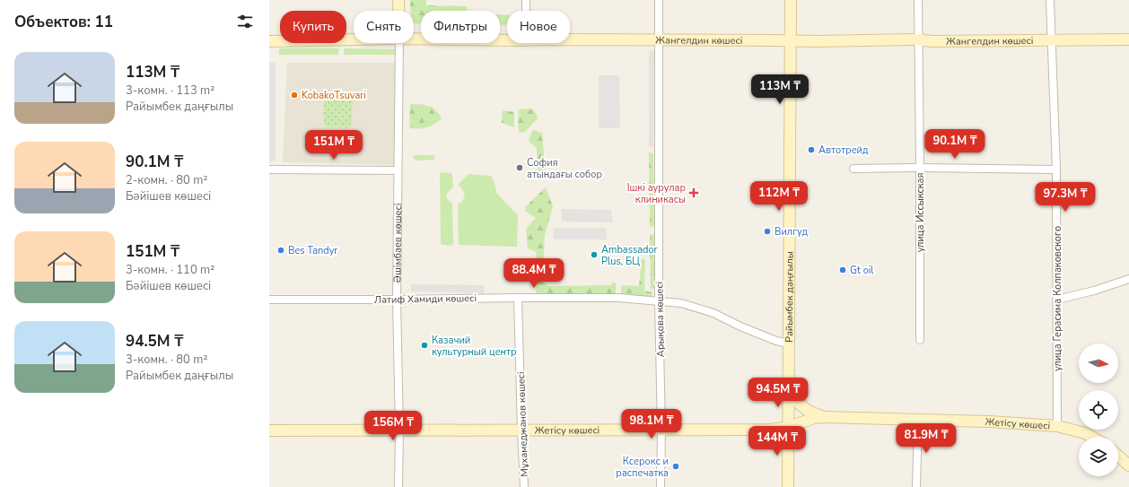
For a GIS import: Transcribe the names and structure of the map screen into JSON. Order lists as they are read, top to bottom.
{
  "streets": {
    "main road": [
      "Жангелдин көшесі",
      "Әшімбаев көшесі",
      "Райымбек даңғылы",
      "Жетісу көшесі"
    ],
    "street": [
      "улица Иссыкская",
      "Латиф Хамиди көшесі",
      "улица Герасима Колпаковского",
      "Арықова көшесі",
      "Мұхамеджанов көшесі"
    ]
  },
  "crossings": [
    ["Жангелдин көшесі", "улица Иссыкская"],
    ["Жангелдин көшесі", "Райымбек даңғылы"],
    ["Жангелдин көшесі", "улица Герасима Колпаковского"],
    ["Жангелдин көшесі", "Арықова көшесі"],
    ["Әшімбаев көшесі", "Латиф Хамиди көшесі"],
    ["Әшімбаев көшесі", "Жетісу көшесі"],
    ["Райымбек даңғылы", "Латиф Хамиди көшесі"],
    ["Райымбек даңғылы", "Жетісу көшесі"],
    ["Латиф Хамиди көшесі", "Арықова көшесі"],
    ["Латиф Хамиди көшесі", "Мұхамеджанов көшесі"],
    ["улица Герасима Колпаковского", "Жетісу көшесі"],
    ["Арықова көшесі", "Жетісу көшесі"],
    ["Жетісу көшесі", "Мұхамеджанов көшесі"]
  ],
  "places": {
    "other": [
      "KobakoTsuvari",
      "Автотрейд",
      "София атындағы собор",
      "Вилгуд",
      "Bes Tandyr",
      "Ambassador Plus, БЦ",
      "Gt oil",
      "Казачий культурный центр",
      "Ксерокс и распечатка"
    ],
    "health": ["Ішкі аурулар клиникасы"]
  },
  "north": "right",
  "page": {
    "heading": "Объектов: 11",
    "chip": [
      "Купить",
      "Снять",
      "Фильтры",
      "Новое"
    ],
    "list": [
      {
        "name": "113M ₸",
        "note": "3-комн. · 113 m² · Райымбек даңғылы"
      },
      {
        "name": "90.1M ₸",
        "note": "2-комн. · 80 m² · Бәйішев көшесі"
      },
      {
        "name": "151M ₸",
        "note": "3-комн. · 110 m² · Бәйішев көшесі"
      },
      {
        "name": "94.5M ₸",
        "note": "3-комн. · 80 m² · Райымбек даңғылы"
      }
    ],
    "price": [
      "113M ₸",
      "90.1M ₸",
      "151M ₸",
      "112M ₸",
      "97.3M ₸",
      "88.4M ₸",
      "94.5M ₸",
      "98.1M ₸",
      "156M ₸",
      "81.9M ₸",
      "144M ₸"
    ]
  }
}
